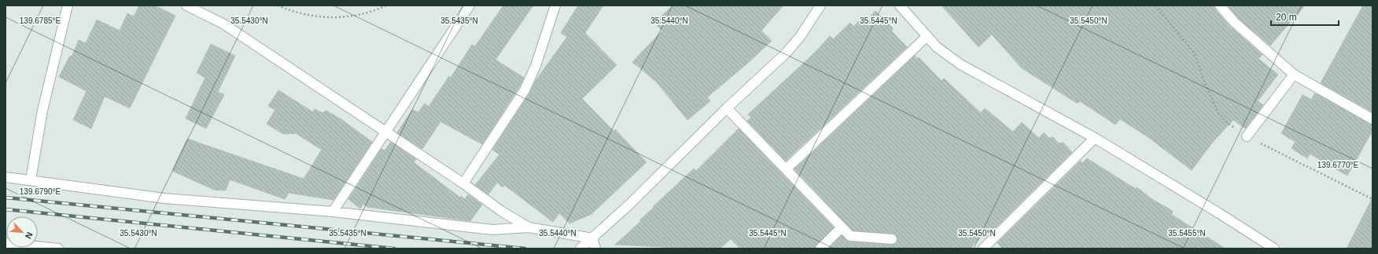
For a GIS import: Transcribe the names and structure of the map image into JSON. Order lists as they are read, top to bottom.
{
  "scale_bar": "20 m",
  "north": "bottom right",
  "coordinates": [
    "139.6785°E",
    "35.5430°N",
    "35.5435°N",
    "35.5440°N",
    "35.5445°N",
    "35.5450°N",
    "139.6770°E",
    "139.6790°E",
    "35.5455°N"
  ]
}
